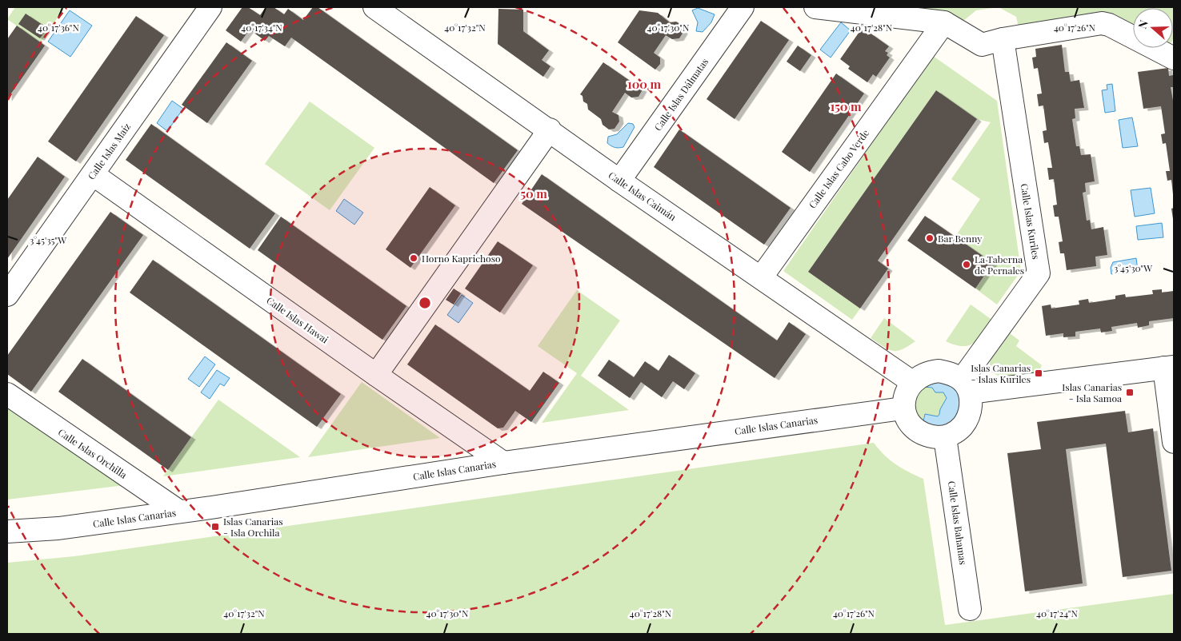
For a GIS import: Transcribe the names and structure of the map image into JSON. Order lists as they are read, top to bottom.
{
  "streets": {
    "street": [
      "Calle Islas Dálmatas",
      "Calle Islas Maíz",
      "Calle Islas Cabo Verde",
      "Calle Islas Caimán",
      "Calle Islas Kuriles",
      "Calle Islas Hawai",
      "Calle Islas Canarias",
      "Calle Islas Orchilla",
      "Calle Islas Bahamas"
    ]
  },
  "crossings": [
    ["Calle Islas Dálmatas", "Calle Islas Caimán"],
    ["Calle Islas Maíz", "Calle Islas Hawai"],
    ["Calle Islas Cabo Verde", "Calle Islas Caimán"],
    ["Calle Islas Caimán", "Calle Islas Kuriles"],
    ["Calle Islas Caimán", "Calle Islas Canarias"],
    ["Calle Islas Caimán", "Calle Islas Bahamas"],
    ["Calle Islas Kuriles", "Calle Islas Canarias"],
    ["Calle Islas Kuriles", "Calle Islas Bahamas"],
    ["Calle Islas Hawai", "Calle Islas Canarias"],
    ["Calle Islas Canarias", "Calle Islas Orchilla"],
    ["Calle Islas Canarias", "Calle Islas Bahamas"]
  ],
  "places": {
    "other": ["Bar Benny", "Horno Kaprichoso", "La Taberna de Pernales"],
    "transit": ["Islas Canarias - Islas Kuriles", "Islas Canarias - Isla Samoa", "Islas Canarias - Isla Orchila"]
  },
  "north": "left",
  "coordinates": [
    "40°17'36\"N",
    "40°17'34\"N",
    "40°17'32\"N",
    "40°17'30\"N",
    "40°17'28\"N",
    "40°17'26\"N",
    "3°45'35\"W",
    "3°45'30\"W",
    "40°17'24\"N"
  ],
  "rings": ["100 m", "150 m", "50 m"]
}
